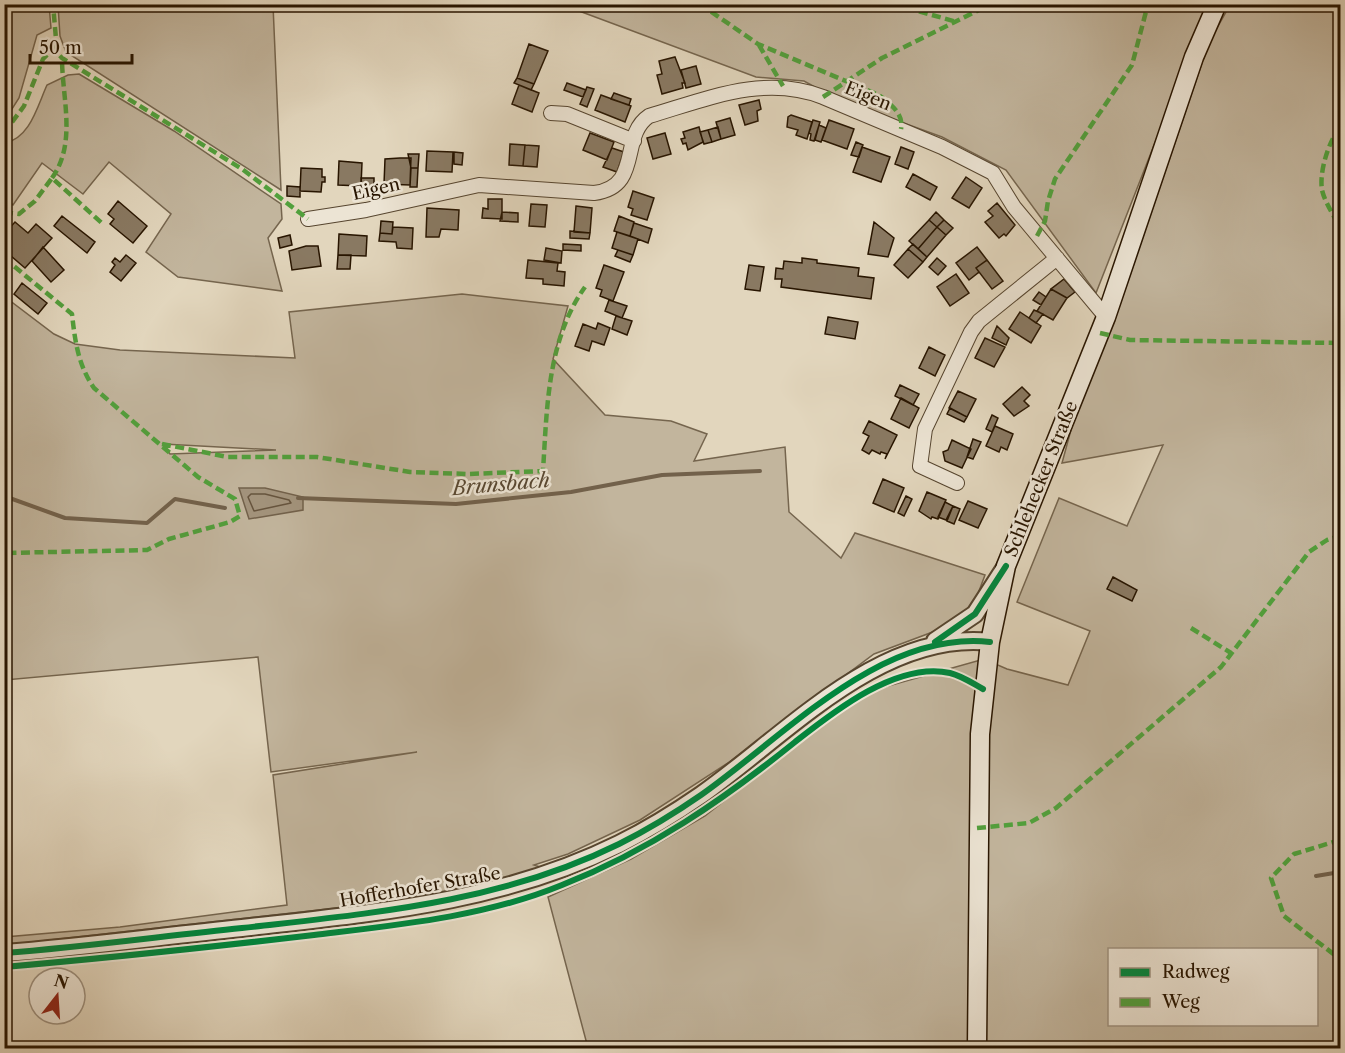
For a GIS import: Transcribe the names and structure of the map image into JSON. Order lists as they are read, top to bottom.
{
  "streets": {
    "main road": ["Schlehecker Straße"],
    "street": ["Eigen", "Hofferhofer Straße"]
  },
  "crossings": [
    ["Eigen", "Schlehecker Straße"],
    ["Schlehecker Straße", "Hofferhofer Straße"]
  ],
  "water": ["Brunsbach"],
  "legend": ["Radweg", "Weg"],
  "scale_bar": "50 m",
  "north": "top"
}
